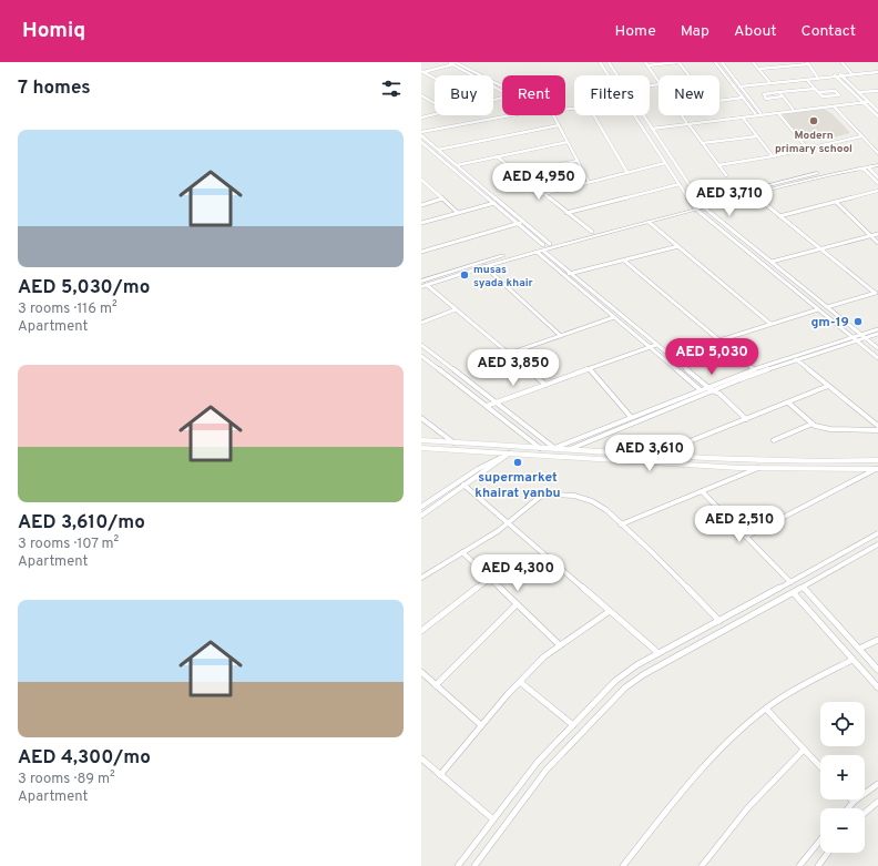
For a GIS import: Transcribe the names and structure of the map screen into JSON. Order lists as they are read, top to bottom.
{
  "places": [
    "Modern primary school",
    "musas syada khair",
    "gm-19",
    "supermarket khairat yanbu"
  ],
  "page": {
    "header": "Homiq",
    "nav": [
      "Home",
      "Map",
      "About",
      "Contact"
    ],
    "heading": "7 homes",
    "chip": [
      "Buy",
      "Rent",
      "Filters",
      "New"
    ],
    "list": [
      {
        "name": "AED 5,030/mo",
        "note": "3 rooms · 116 m² · Apartment"
      },
      {
        "name": "AED 3,610/mo",
        "note": "3 rooms · 107 m² · Apartment"
      },
      {
        "name": "AED 4,300/mo",
        "note": "3 rooms · 89 m² · Apartment"
      }
    ],
    "price": [
      "AED 4,950",
      "AED 3,710",
      "AED 5,030",
      "AED 3,850",
      "AED 3,610",
      "AED 2,510",
      "AED 4,300"
    ],
    "map_buttons": ["+", "−"]
  }
}
